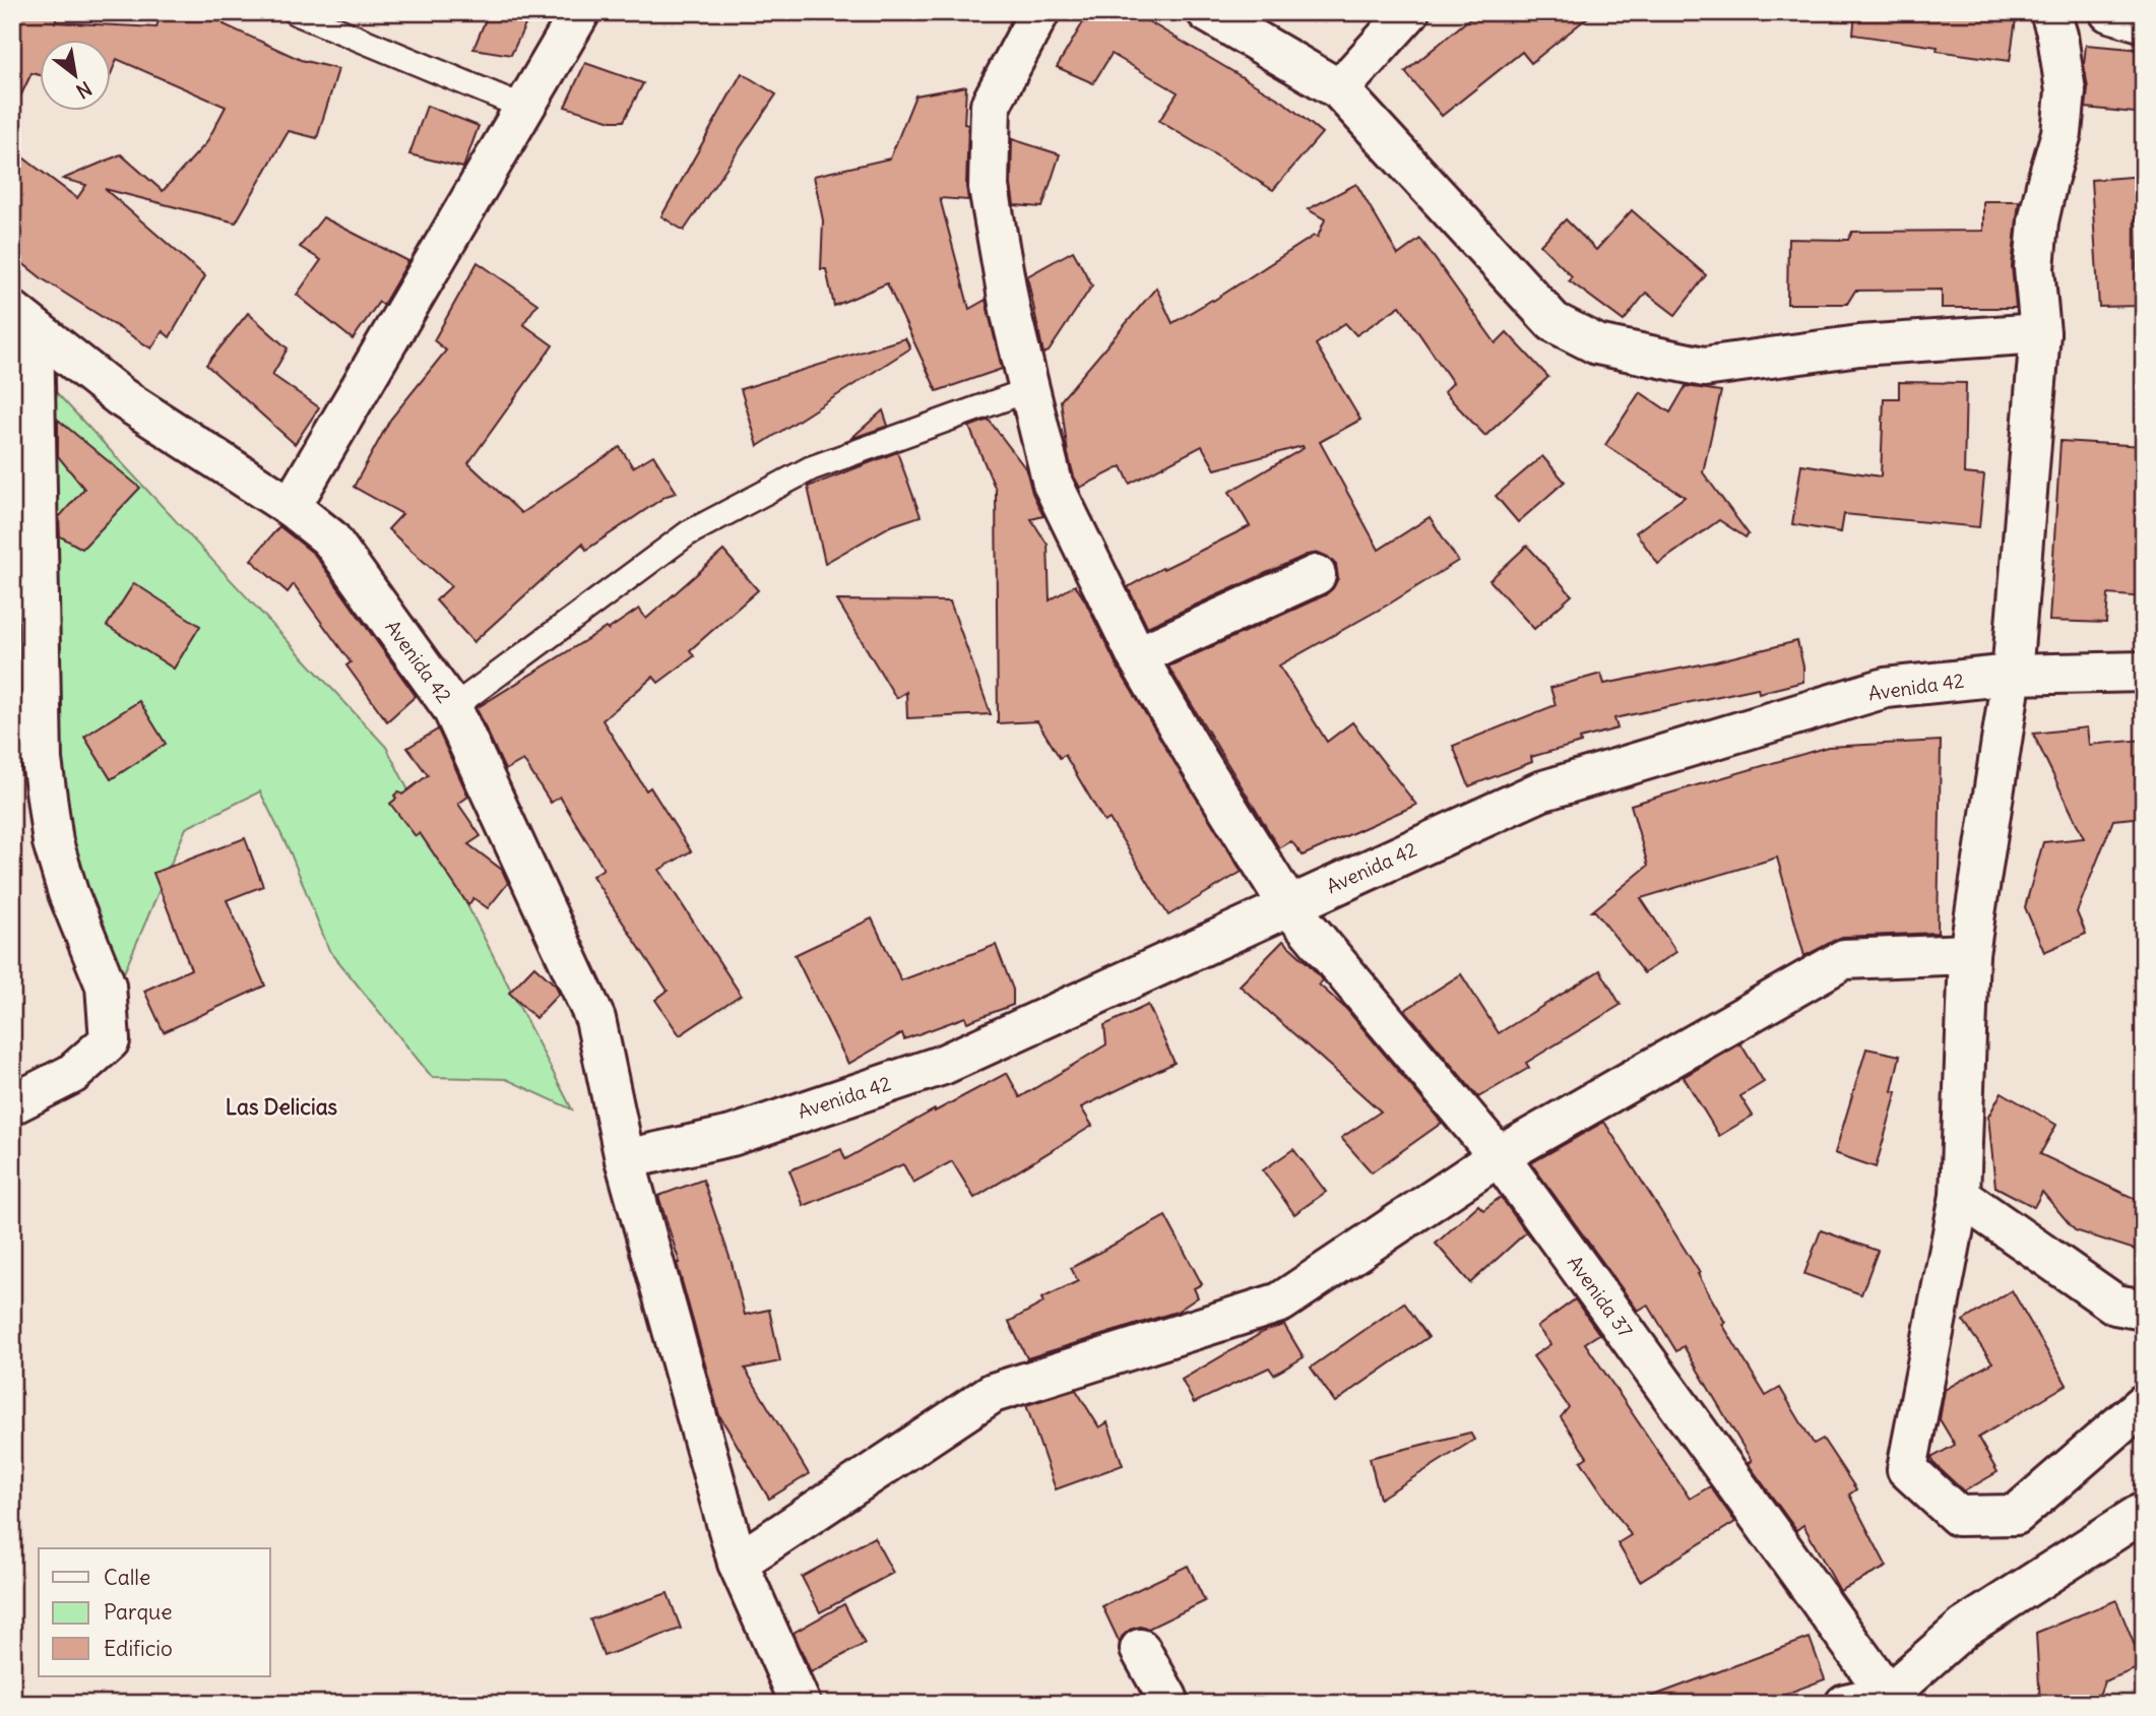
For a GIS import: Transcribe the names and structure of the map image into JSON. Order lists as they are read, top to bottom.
{
  "streets": {
    "street": ["Avenida 42", "Avenida 37"]
  },
  "crossings": [
    ["Avenida 42", "Avenida 37"]
  ],
  "districts": ["Las Delicias"],
  "legend": ["Calle", "Parque", "Edificio"],
  "north": "bottom right"
}
